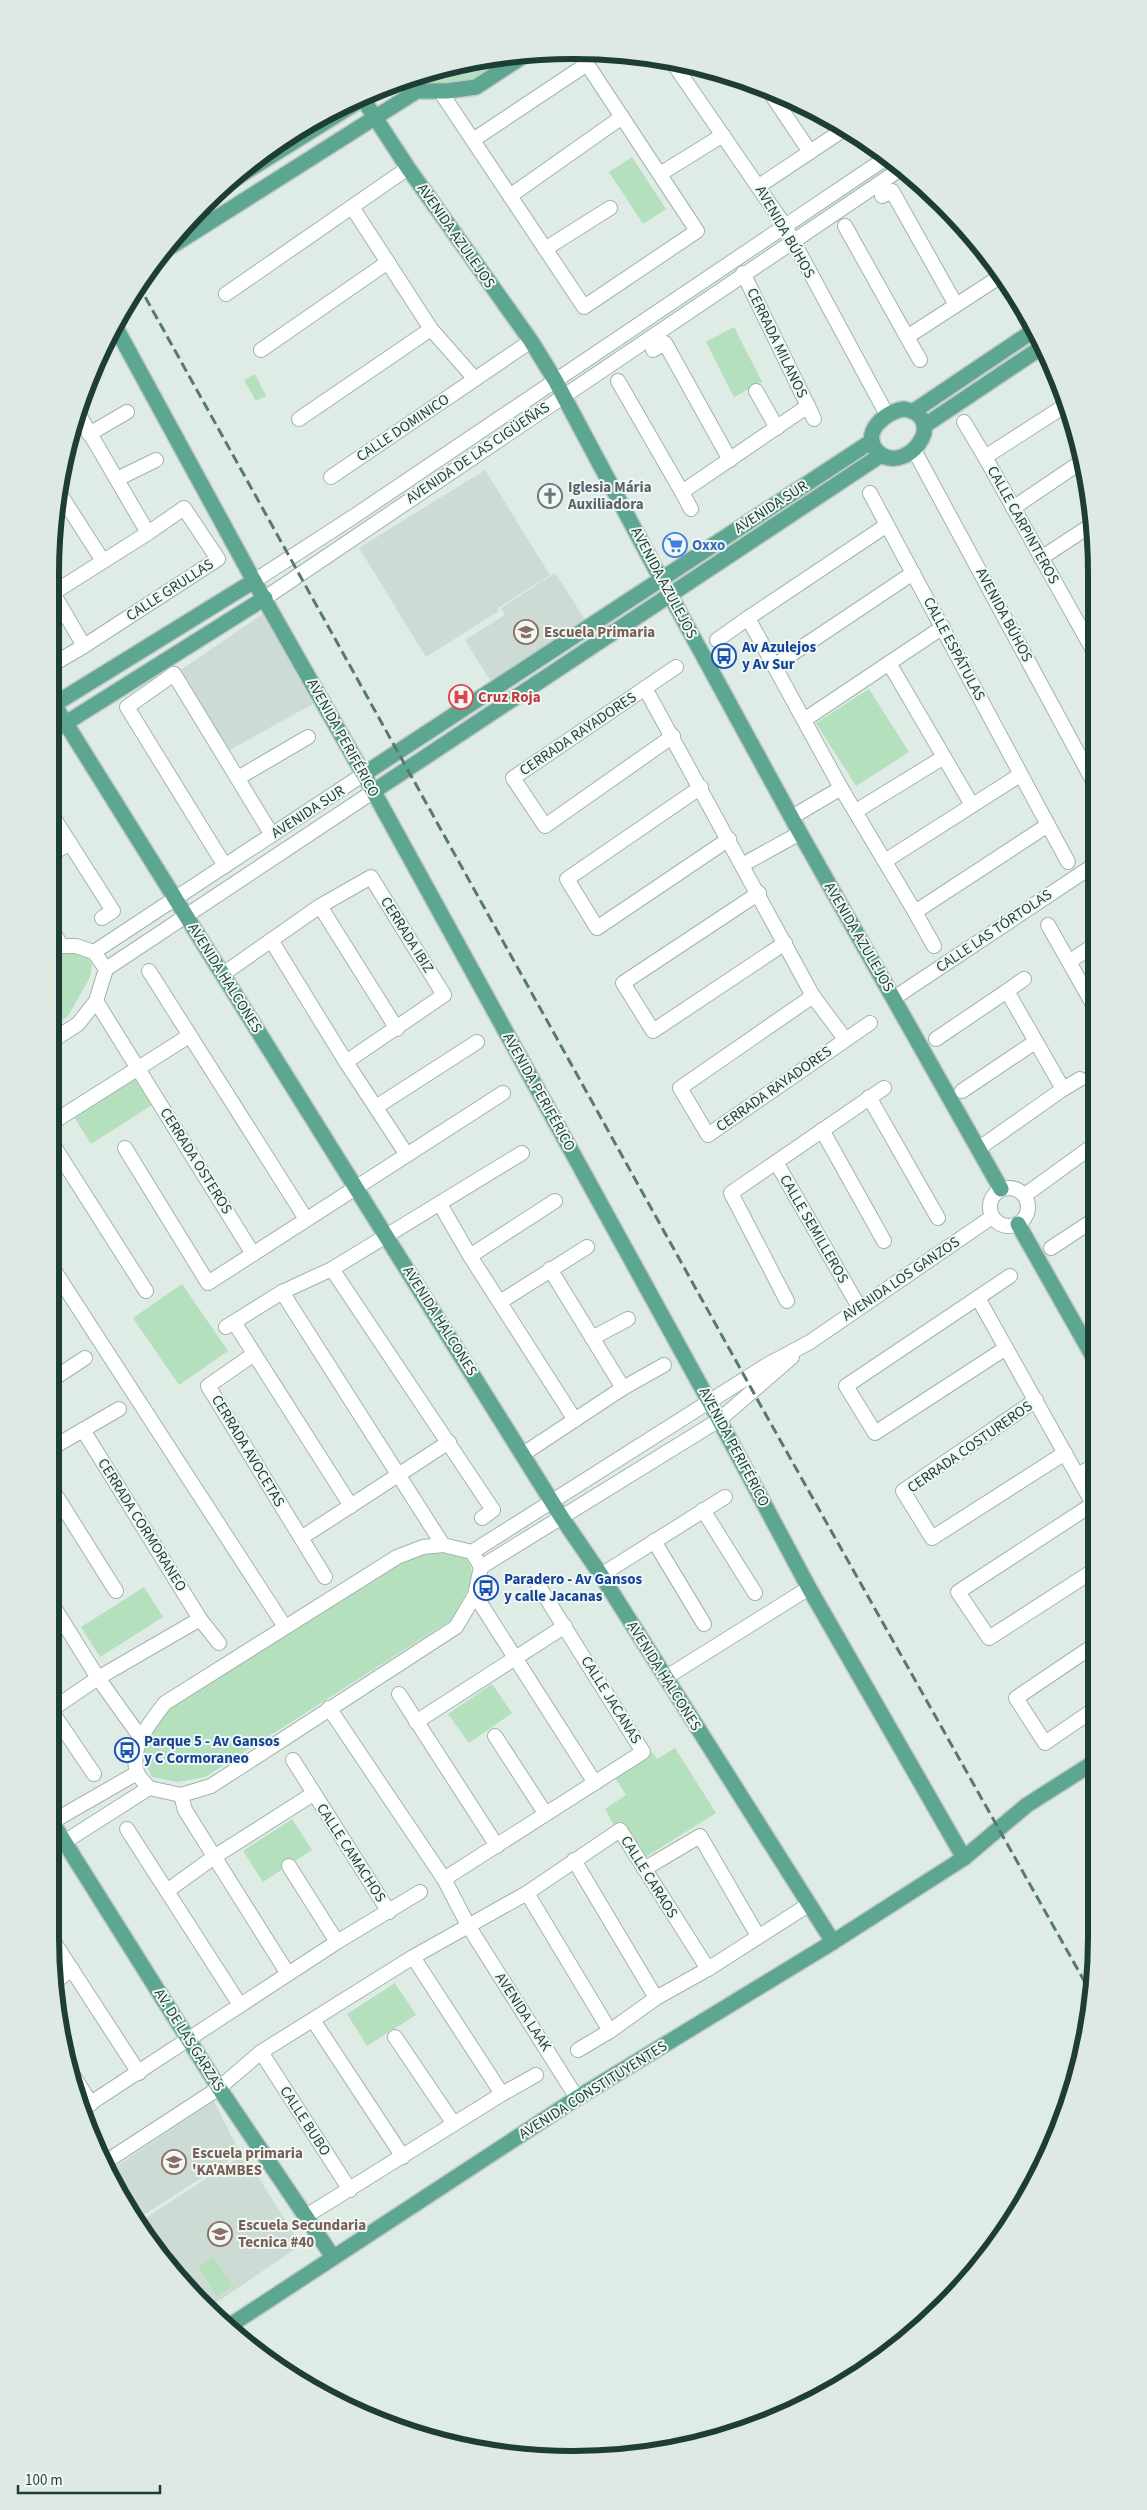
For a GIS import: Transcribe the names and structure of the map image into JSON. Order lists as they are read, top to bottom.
{
  "streets": {
    "main road": [
      "AVENIDA AZULEJOS",
      "AVENIDA DE LAS CIGÜEÑAS",
      "AVENIDA SUR",
      "AVENIDA PERIFÉRICO",
      "AVENIDA HALCONES",
      "AV. DE LAS GARZAS",
      "AVENIDA CONSTITUYENTES"
    ],
    "street": [
      "AVENIDA BÚHOS",
      "CERRADA MILANOS",
      "CALLE DOMINICO",
      "CALLE CARPINTEROS",
      "CALLE GRULLAS",
      "CALLE ESPÁTULAS",
      "CERRADA RAYADORES",
      "CALLE LAS TÓRTOLAS",
      "CERRADA IBIZ",
      "CERRADA OSTEROS",
      "CALLE SEMILLEROS",
      "AVENIDA LOS GANZOS",
      "CERRADA COSTUREROS",
      "CERRADA AVOCETAS",
      "CERRADA CORMORANEO",
      "CALLE JACANAS",
      "CALLE CAMACHOS",
      "CALLE CARAOS",
      "AVENIDA LAAK",
      "CALLE BUBO"
    ]
  },
  "crossings": [
    ["AVENIDA BÚHOS", "AVENIDA DE LAS CIGÜEÑAS"],
    ["AVENIDA BÚHOS", "AVENIDA SUR"],
    ["AVENIDA AZULEJOS", "CALLE DOMINICO"],
    ["AVENIDA AZULEJOS", "AVENIDA DE LAS CIGÜEÑAS"],
    ["AVENIDA AZULEJOS", "AVENIDA SUR"],
    ["AVENIDA AZULEJOS", "CALLE LAS TÓRTOLAS"],
    ["AVENIDA AZULEJOS", "AVENIDA LOS GANZOS"],
    ["CERRADA MILANOS", "AVENIDA DE LAS CIGÜEÑAS"],
    ["AVENIDA DE LAS CIGÜEÑAS", "AVENIDA PERIFÉRICO"],
    ["AVENIDA DE LAS CIGÜEÑAS", "AVENIDA HALCONES"],
    ["AVENIDA SUR", "AVENIDA PERIFÉRICO"],
    ["AVENIDA SUR", "AVENIDA HALCONES"],
    ["AVENIDA PERIFÉRICO", "AVENIDA CONSTITUYENTES"],
    ["CERRADA IBIZ", "AVENIDA HALCONES"],
    ["AVENIDA HALCONES", "AVENIDA CONSTITUYENTES"],
    ["CALLE SEMILLEROS", "AVENIDA LOS GANZOS"],
    ["CALLE JACANAS", "AVENIDA LAAK"],
    ["CALLE CARAOS", "AVENIDA LAAK"],
    ["AVENIDA LAAK", "AVENIDA CONSTITUYENTES"],
    ["AV. DE LAS GARZAS", "AVENIDA CONSTITUYENTES"]
  ],
  "places": {
    "church": ["Iglesia Mária Auxiliadora"],
    "supermarket": ["Oxxo"],
    "school or university": ["Escuela Primaria", "Escuela primaria 'KA'AMBES", "Escuela Secundaria Tecnica #40"],
    "bus stop": ["Av Azulejos y Av Sur", "Paradero - Av Gansos y calle Jacanas", "Parque 5 - Av Gansos y C Cormoraneo"],
    "hospital": ["Cruz Roja"]
  },
  "scale_bar": "100 m"
}
